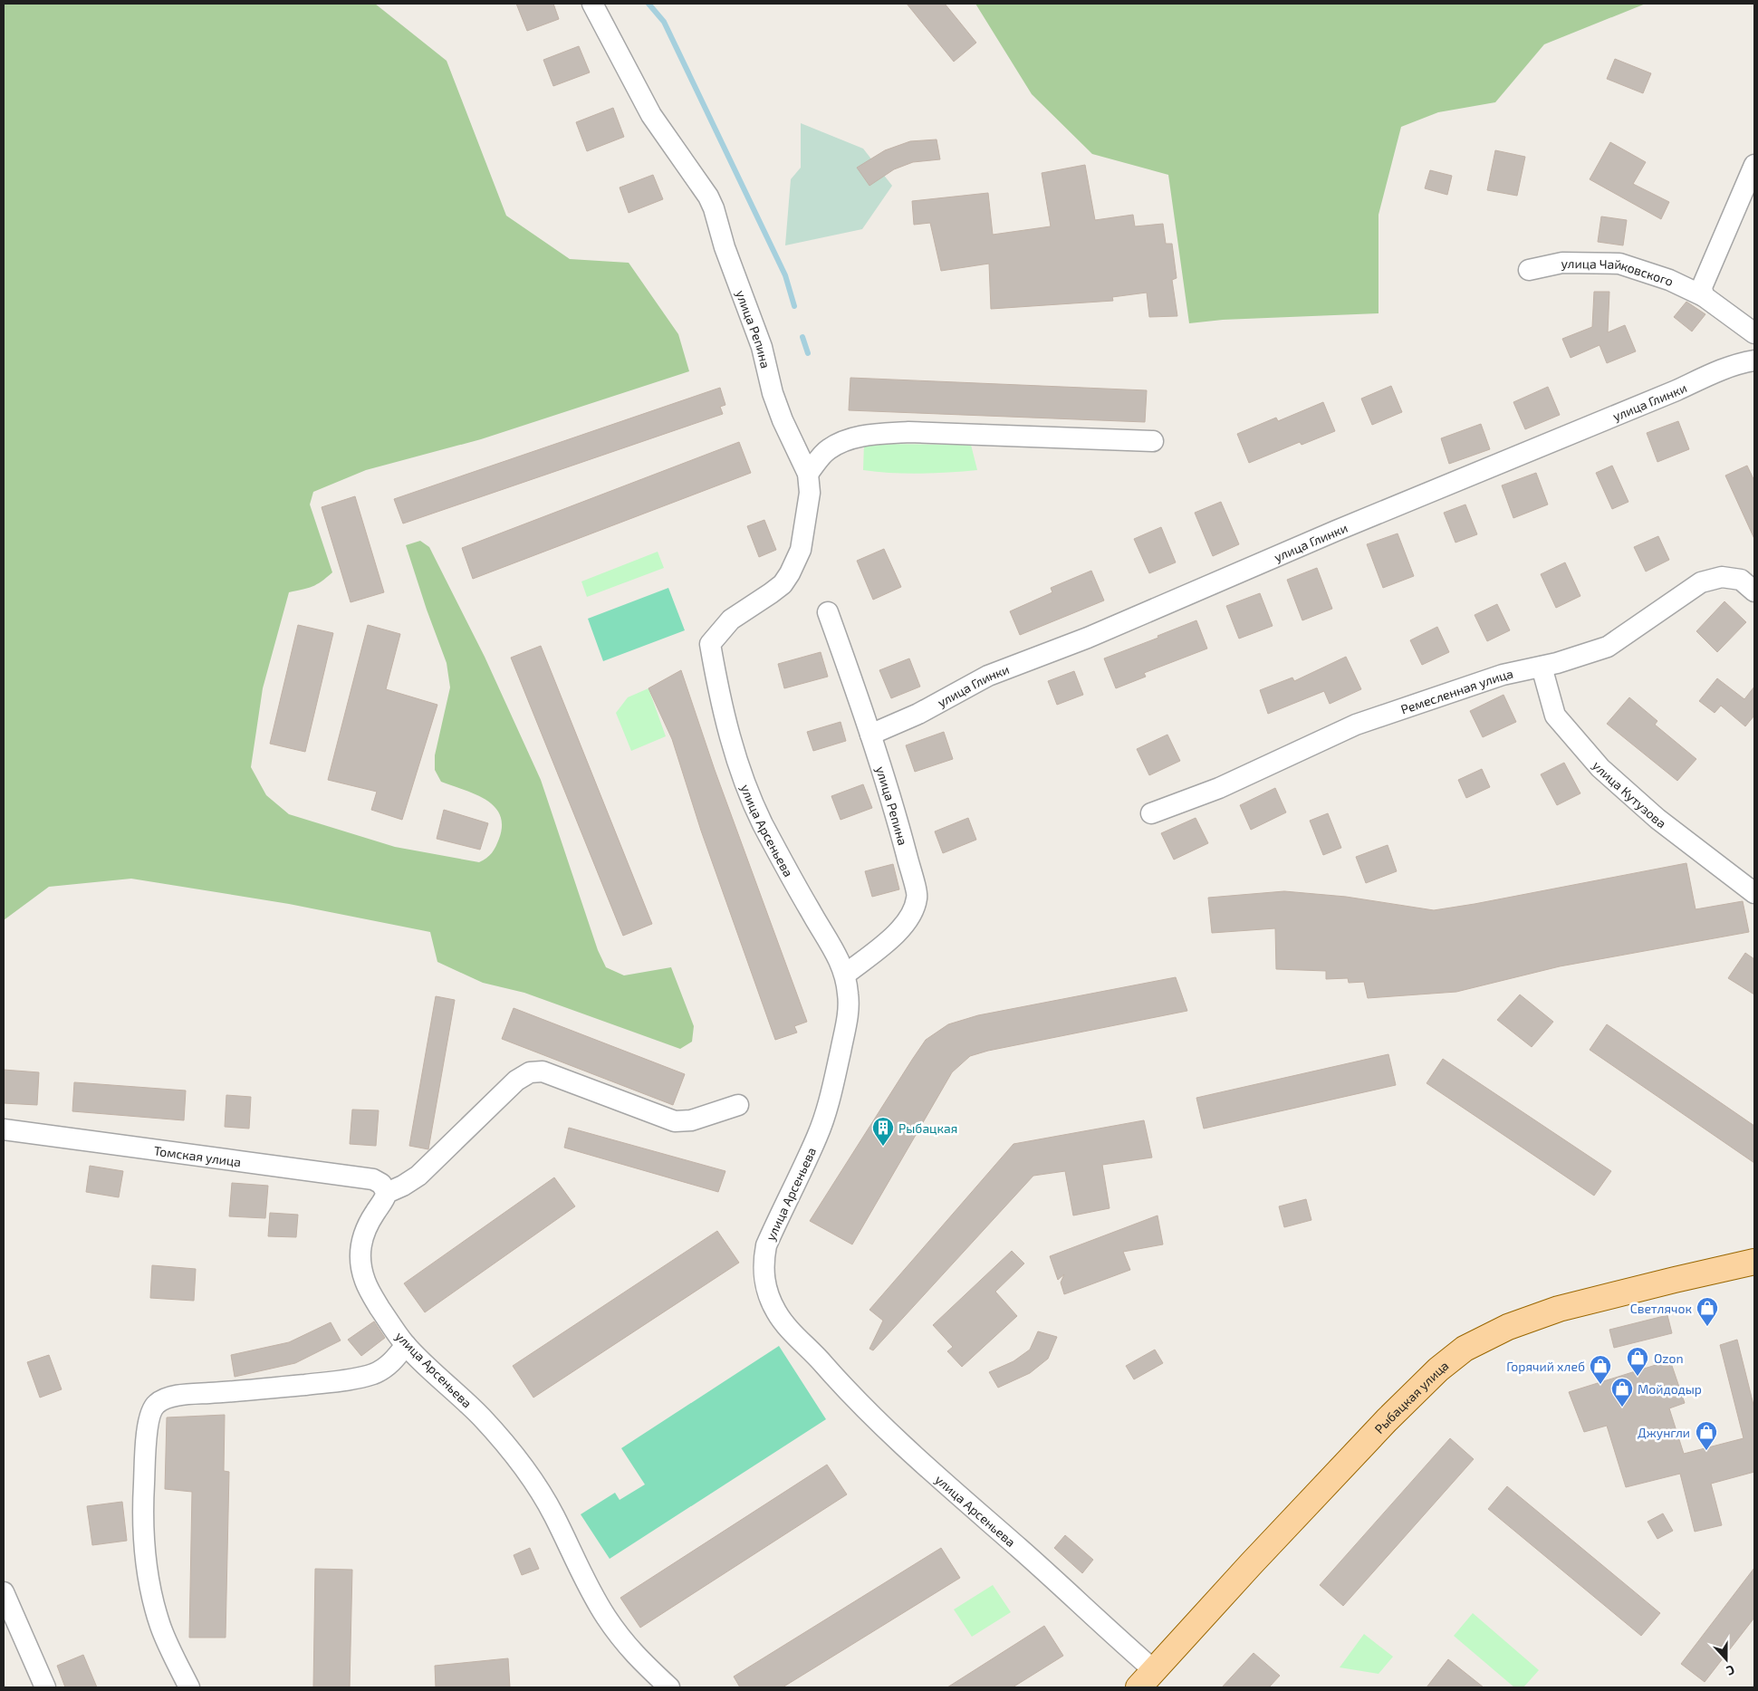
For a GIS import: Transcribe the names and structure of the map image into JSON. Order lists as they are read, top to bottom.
{
  "streets": {
    "main road": ["Рыбацкая улица"],
    "street": [
      "улица Чайковского",
      "улица Репина",
      "улица Глинки",
      "Ремесленная улица",
      "улица Кутузова",
      "улица Арсеньева",
      "Томская улица"
    ]
  },
  "crossings": [
    ["улица Репина", "улица Глинки"],
    ["улица Репина", "улица Арсеньева"],
    ["Ремесленная улица", "улица Кутузова"],
    ["улица Арсеньева", "Томская улица"],
    ["улица Арсеньева", "Рыбацкая улица"]
  ],
  "places": {
    "building": ["Рыбацкая"],
    "shop": [
      "Светлячок",
      "Ozon",
      "Горячий хлеб",
      "Мойдодыр",
      "Джунгли"
    ]
  },
  "north": "bottom"
}
